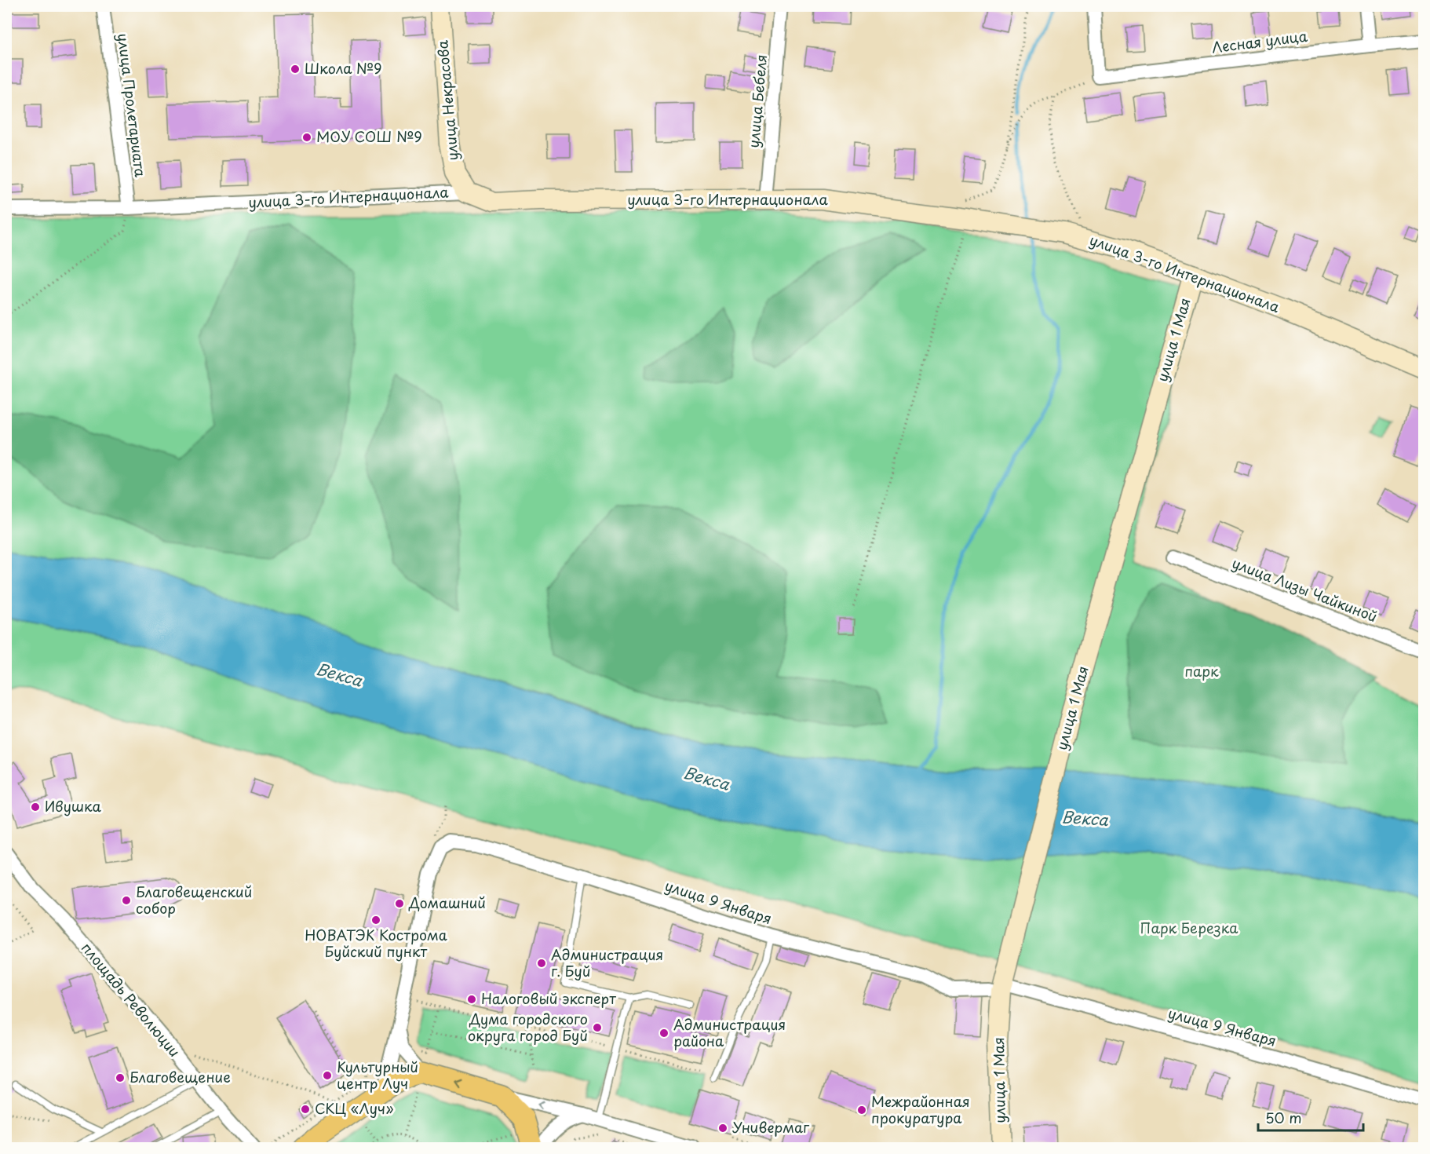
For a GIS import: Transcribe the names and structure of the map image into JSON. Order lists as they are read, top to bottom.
{
  "streets": {
    "main road": ["улица Некрасова", "улица 3-го Интернационала", "улица 1 Мая"],
    "street": [
      "Лесная улица",
      "улица Бебеля",
      "улица Пролетариата",
      "улица Лизы Чайкиной",
      "улица 9 Января",
      "площадь Революции"
    ]
  },
  "crossings": [
    ["улица Некрасова", "улица 3-го Интернационала"],
    ["улица Бебеля", "улица 3-го Интернационала"],
    ["улица Пролетариата", "улица 3-го Интернационала"],
    ["улица 3-го Интернационала", "улица 1 Мая"]
  ],
  "water": ["Векса"],
  "parks": ["парк", "Парк Березка"],
  "places": [
    "Школа №9",
    "МОУ СОШ №9",
    "Ивушка",
    "Благовещенский собор",
    "Домашний",
    "НОВАТЭК Кострома Буйский пункт",
    "Администрация г. Буй",
    "Налоговый эксперт",
    "Дума городского округа город Буй",
    "Администрация района",
    "Культурный центр Луч",
    "Благовещение",
    "СКЦ «Луч»",
    "Межрайонная прокуратура",
    "Универмаг"
  ],
  "scale_bar": "50 m"
}
